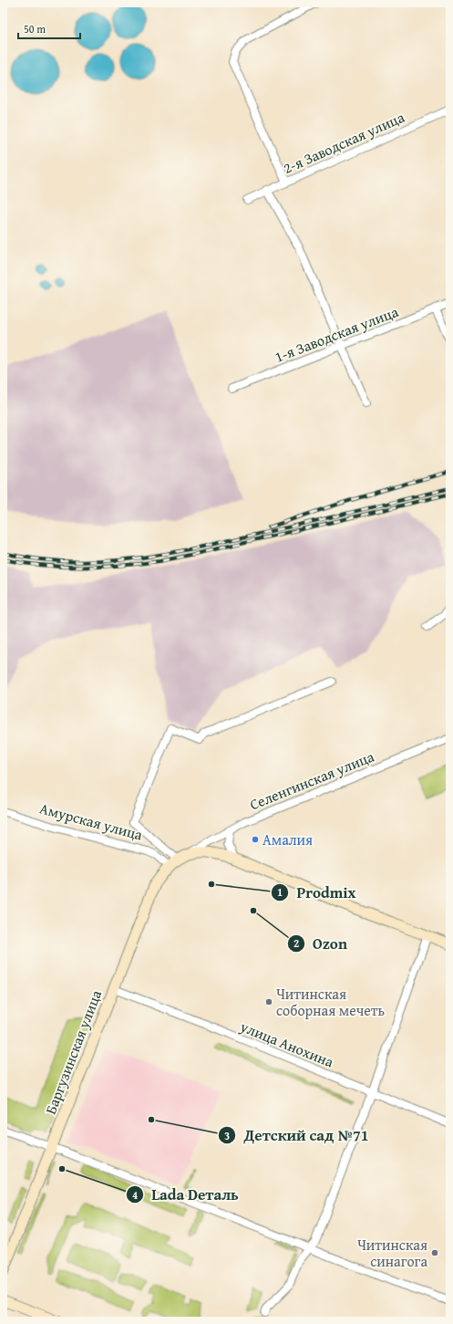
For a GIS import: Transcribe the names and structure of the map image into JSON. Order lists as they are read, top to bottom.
{
  "streets": {
    "main road": ["Баргузинская улица"],
    "street": [
      "2-я Заводская улица",
      "1-я Заводская улица",
      "Селенгинская улица",
      "Амурская улица",
      "улица Анохина"
    ]
  },
  "crossings": [
    ["Селенгинская улица", "Баргузинская улица"],
    ["Амурская улица", "Баргузинская улица"],
    ["улица Анохина", "Баргузинская улица"]
  ],
  "places": [
    "Амалия",
    "Prodmix",
    "Ozon",
    "Читинская соборная мечеть",
    "Детский сад №71",
    "Lada Dеталь",
    "Читинская синагога"
  ],
  "scale_bar": "50 m"
}
